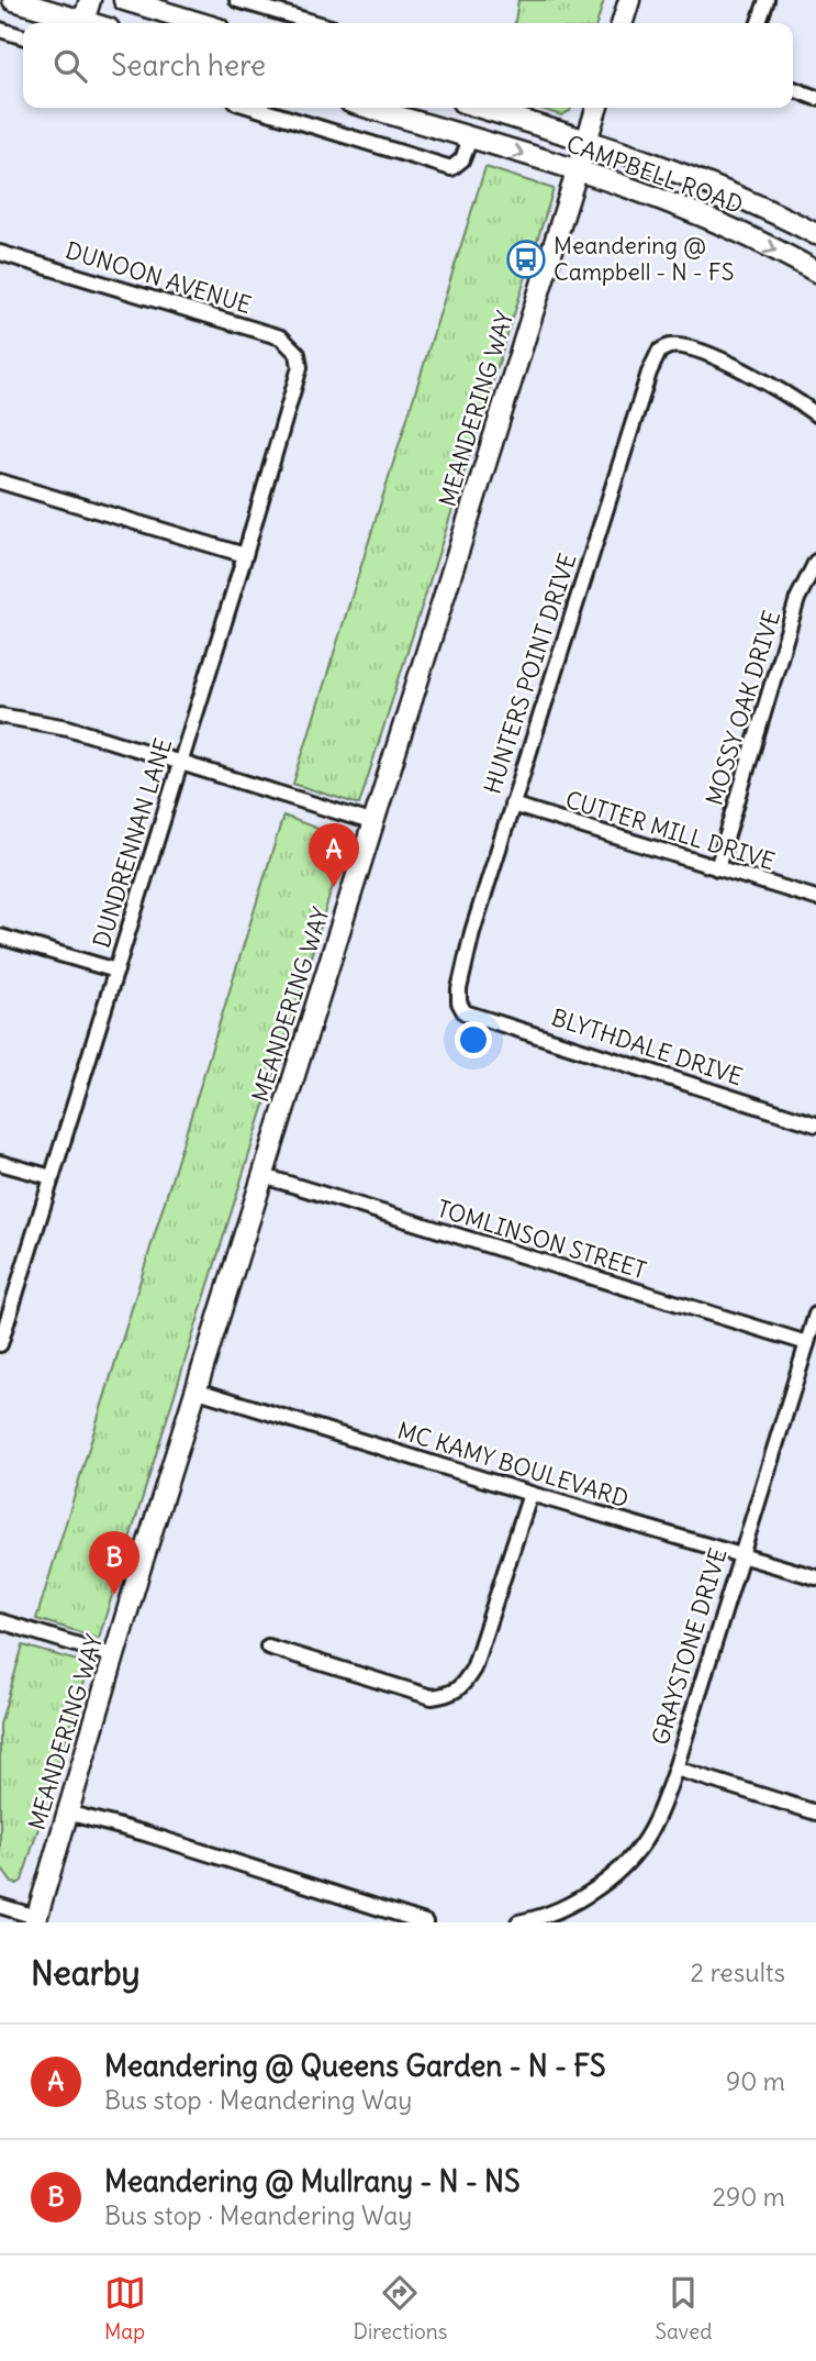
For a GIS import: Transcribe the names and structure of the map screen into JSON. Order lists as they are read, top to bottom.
{
  "streets": {
    "street": [
      "CAMPBELL ROAD",
      "DUNOON AVENUE",
      "MEANDERING WAY",
      "HUNTERS POINT DRIVE",
      "MOSSY OAK DRIVE",
      "CUTTER MILL DRIVE",
      "DUNDRENNAN LANE",
      "BLYTHDALE DRIVE",
      "TOMLINSON STREET",
      "MC KAMY BOULEVARD",
      "GRAYSTONE DRIVE"
    ]
  },
  "crossings": [
    ["CAMPBELL ROAD", "MEANDERING WAY"],
    ["DUNOON AVENUE", "DUNDRENNAN LANE"],
    ["MEANDERING WAY", "TOMLINSON STREET"],
    ["MEANDERING WAY", "MC KAMY BOULEVARD"],
    ["HUNTERS POINT DRIVE", "CUTTER MILL DRIVE"],
    ["HUNTERS POINT DRIVE", "BLYTHDALE DRIVE"],
    ["MOSSY OAK DRIVE", "CUTTER MILL DRIVE"],
    ["TOMLINSON STREET", "GRAYSTONE DRIVE"],
    ["MC KAMY BOULEVARD", "GRAYSTONE DRIVE"]
  ],
  "places": {
    "bus stop": ["Meandering @ Campbell - N - FS"]
  },
  "page": {
    "search": "Search here",
    "pins": ["A", "B"],
    "heading": ["Nearby", "2 results"],
    "list": [
      {
        "mark": "A",
        "name": "Meandering @ Queens Garden - N - FS",
        "note": "Bus stop · Meandering Way",
        "value": "90 m"
      },
      {
        "mark": "B",
        "name": "Meandering @ Mullrany - N - NS",
        "note": "Bus stop · Meandering Way",
        "value": "290 m"
      }
    ],
    "nav": ["Map", "Directions", "Saved"]
  }
}
